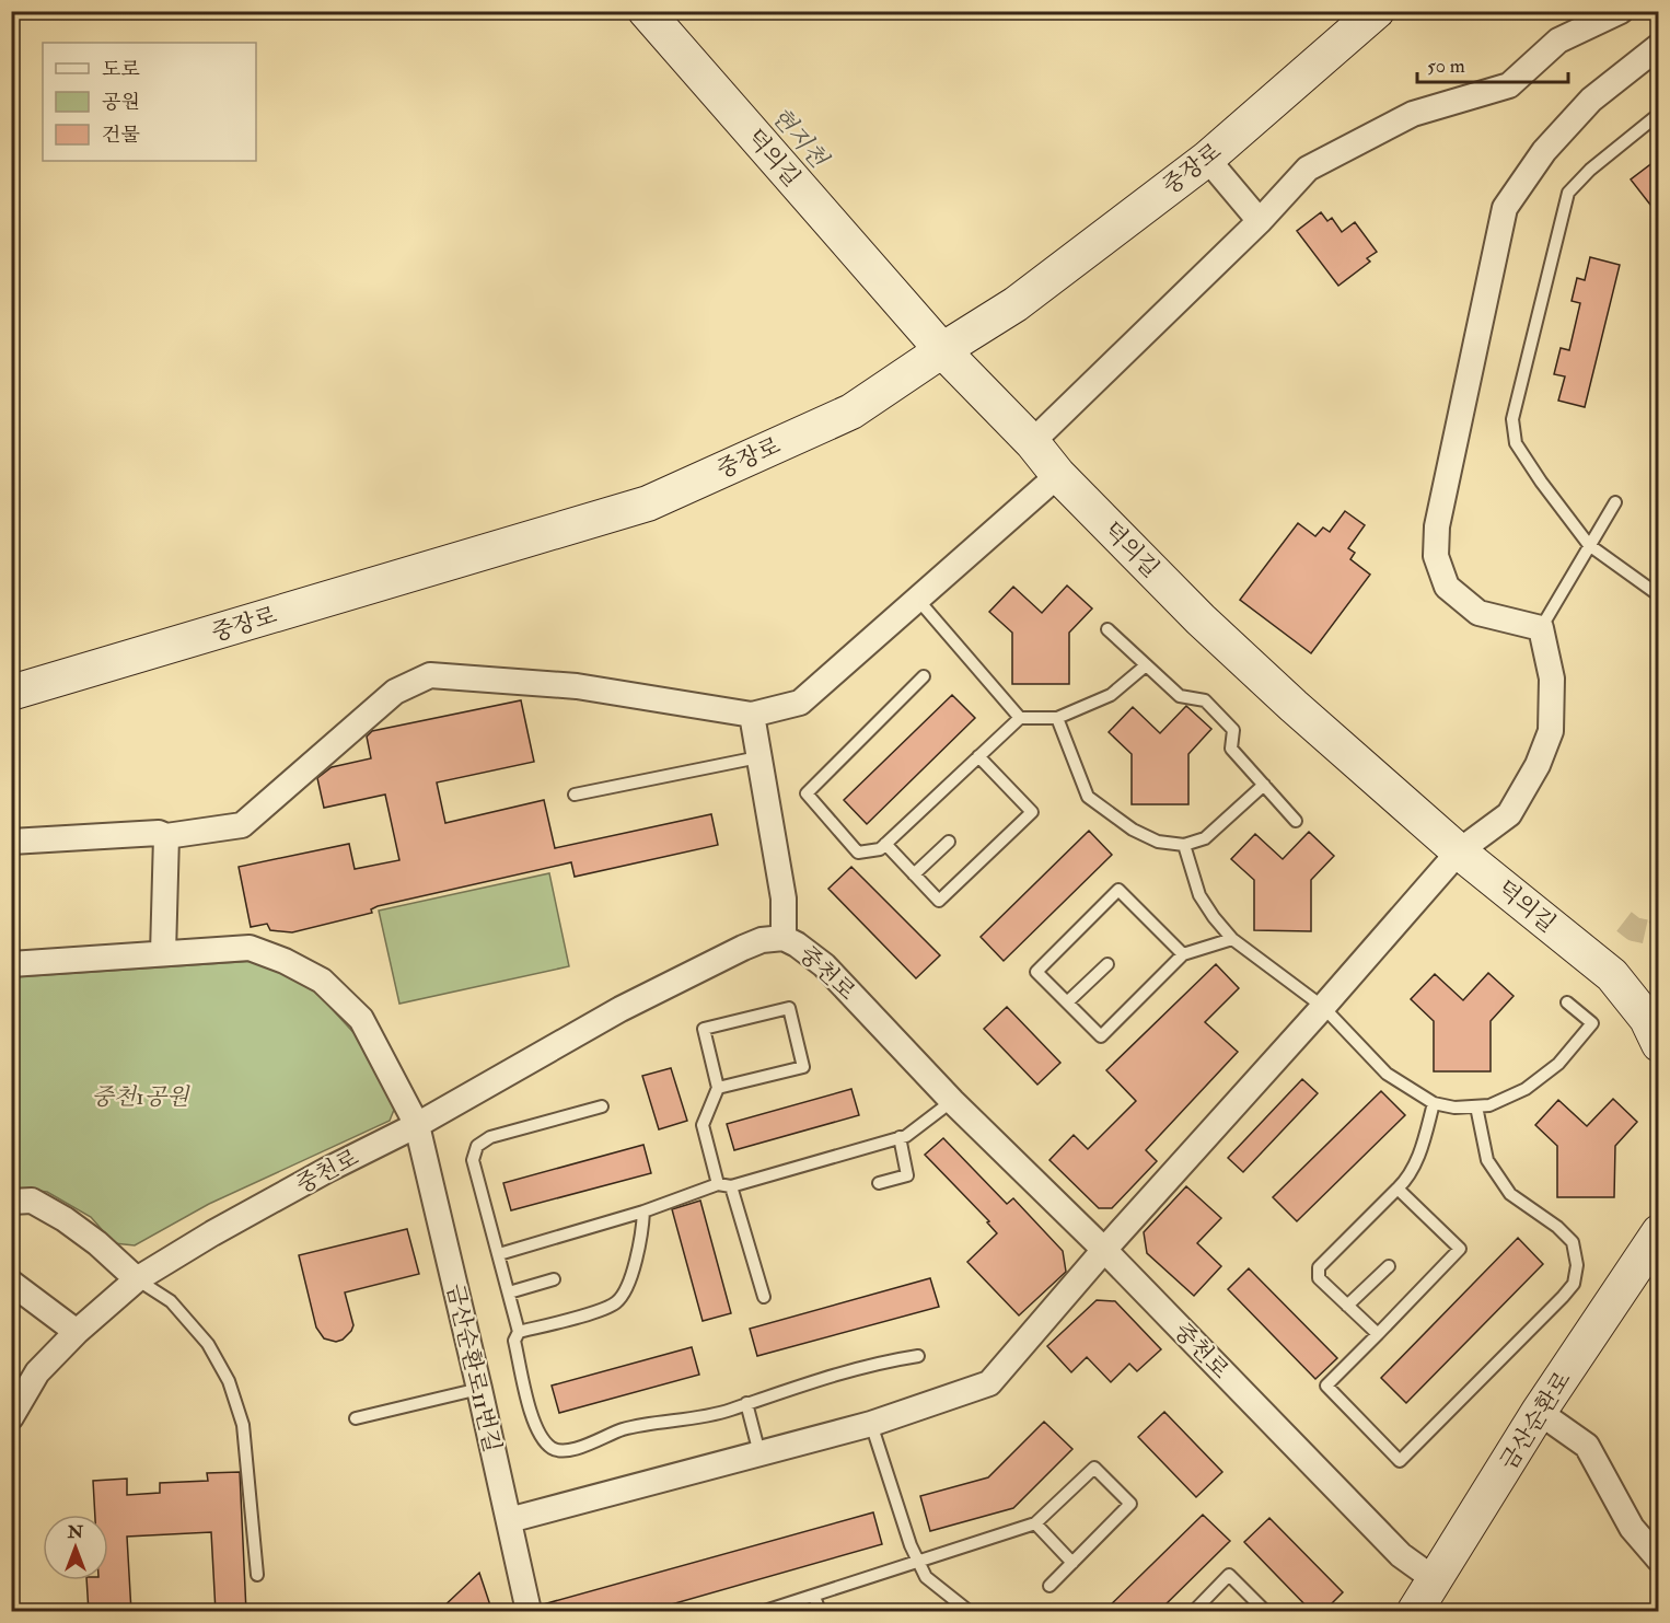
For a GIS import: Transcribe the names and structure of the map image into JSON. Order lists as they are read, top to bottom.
{
  "streets": {
    "street": [
      "덕의길",
      "중장로",
      "중천로",
      "금산순환로11번길",
      "금산순환로"
    ]
  },
  "crossings": [
    ["덕의길", "중장로"],
    ["중천로", "금산순환로11번길"],
    ["중천로", "금산순환로"]
  ],
  "water": ["현지천"],
  "parks": ["중천1공원"],
  "legend": ["도로", "공원", "건물"],
  "scale_bar": "50 m",
  "north": "top"
}
